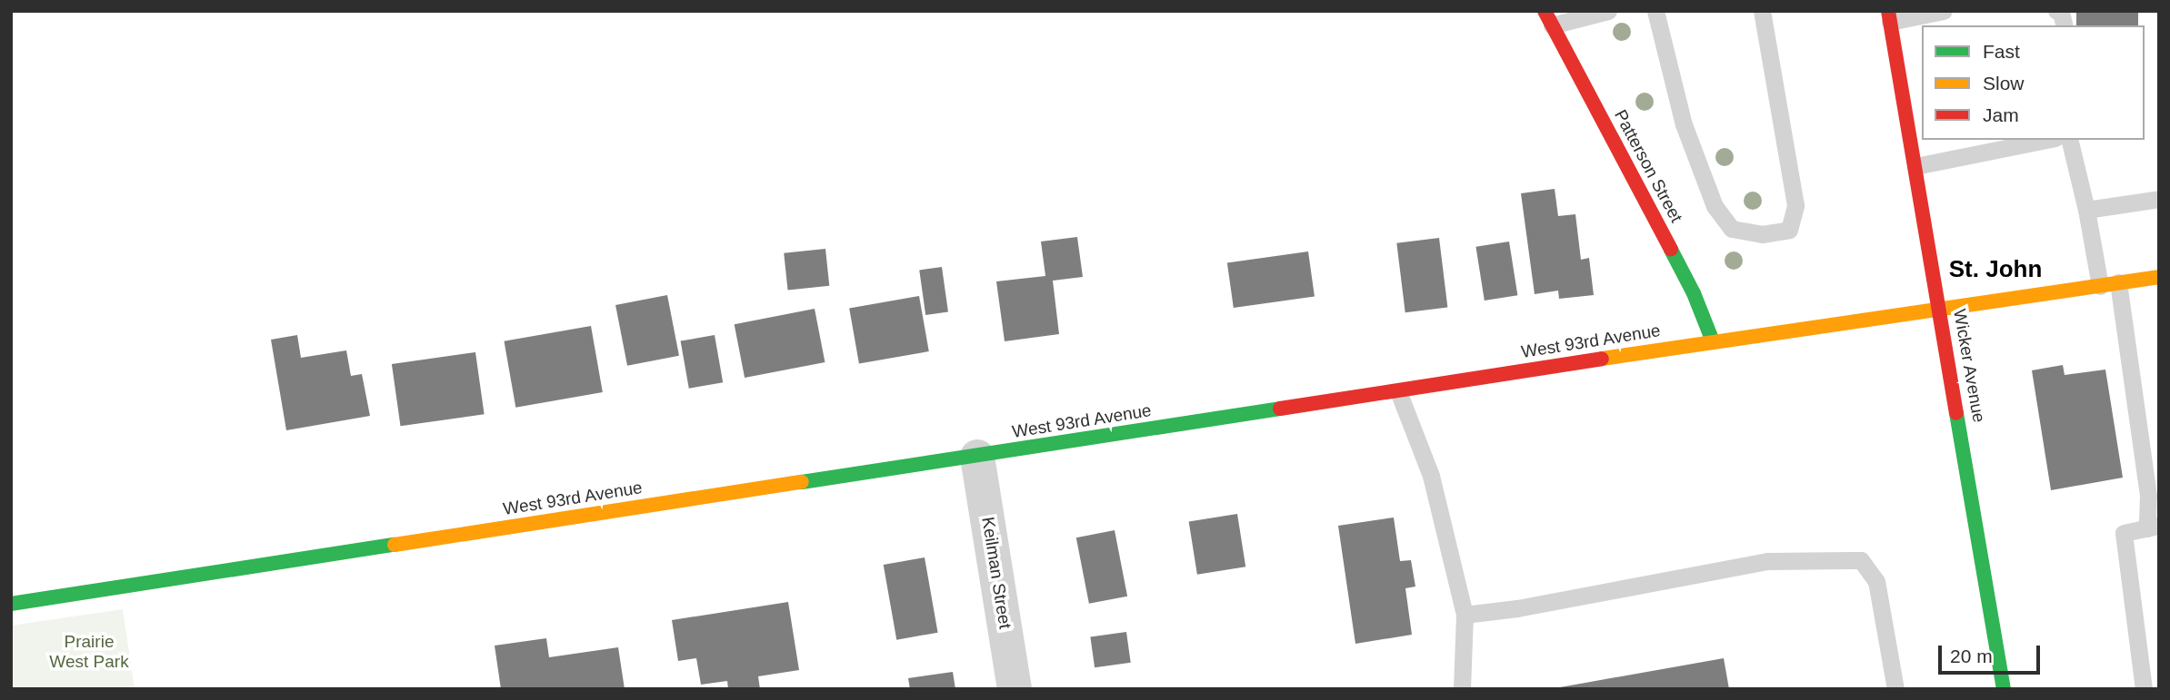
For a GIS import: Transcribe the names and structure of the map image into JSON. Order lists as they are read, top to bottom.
{
  "streets": {
    "main road": ["Patterson Street", "West 93rd Avenue", "Wicker Avenue"],
    "street": ["Keilman Street"]
  },
  "crossings": [
    ["Patterson Street", "West 93rd Avenue"],
    ["West 93rd Avenue", "Wicker Avenue"],
    ["West 93rd Avenue", "Keilman Street"]
  ],
  "districts": ["St. John"],
  "parks": ["Prairie West Park"],
  "legend": ["Fast", "Slow", "Jam"],
  "scale_bar": "20 m"
}
